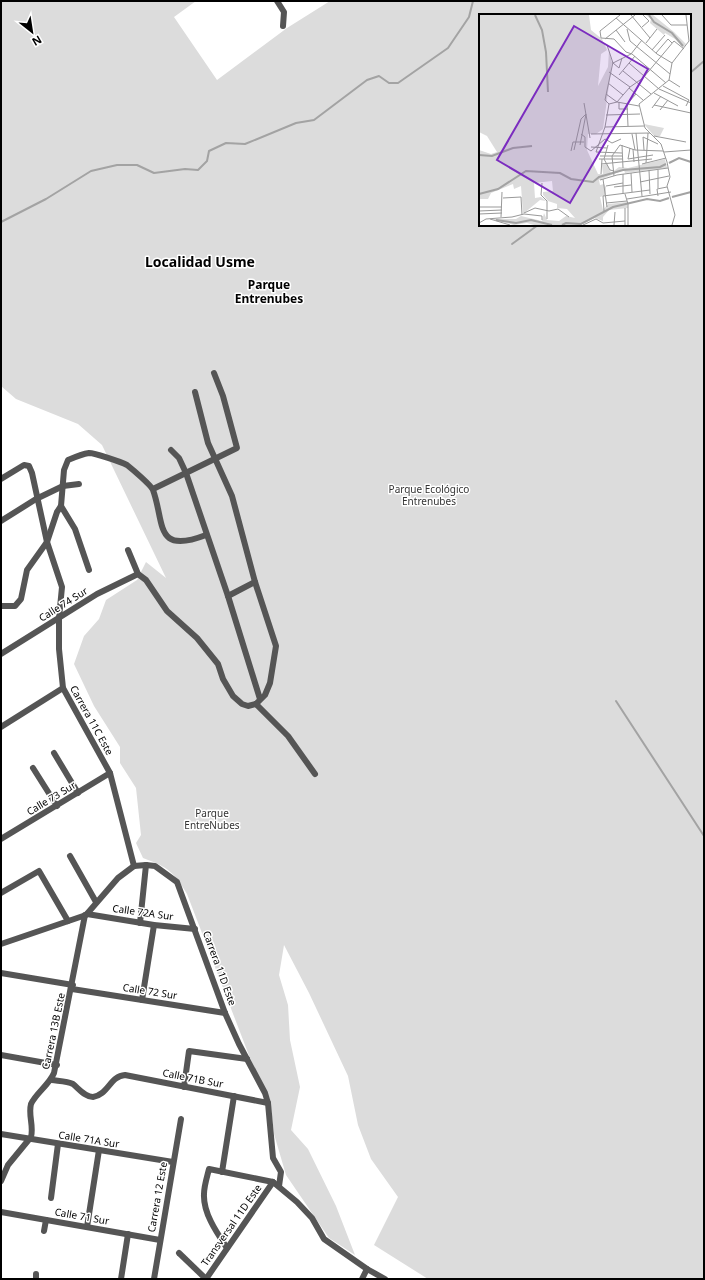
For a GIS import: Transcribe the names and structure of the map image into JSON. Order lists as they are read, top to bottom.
{
  "streets": {
    "street": [
      "Calle 74 Sur",
      "Carrera 11C Este",
      "Calle 73 Sur",
      "Calle 72A Sur",
      "Carrera 11D Este",
      "Calle 72 Sur",
      "Carrera 13B Este",
      "Calle 71B Sur",
      "Calle 71A Sur",
      "Carrera 12 Este",
      "Calle 71 Sur",
      "Transversal 11D Este"
    ]
  },
  "crossings": [
    ["Calle 74 Sur", "Carrera 11C Este"],
    ["Carrera 11C Este", "Calle 73 Sur"],
    ["Carrera 11C Este", "Carrera 11D Este"],
    ["Calle 72A Sur", "Carrera 11D Este"],
    ["Calle 72A Sur", "Carrera 13B Este"],
    ["Carrera 11D Este", "Calle 72 Sur"],
    ["Carrera 11D Este", "Calle 71B Sur"],
    ["Calle 72 Sur", "Carrera 13B Este"],
    ["Carrera 13B Este", "Calle 71B Sur"],
    ["Carrera 13B Este", "Calle 71A Sur"],
    ["Calle 71A Sur", "Carrera 12 Este"],
    ["Carrera 12 Este", "Calle 71 Sur"]
  ],
  "districts": ["Localidad Usme", "Parque Entrenubes"],
  "parks": ["Parque Ecológico Entrenubes", "Parque EntreNubes"],
  "north": "bottom right"
}
